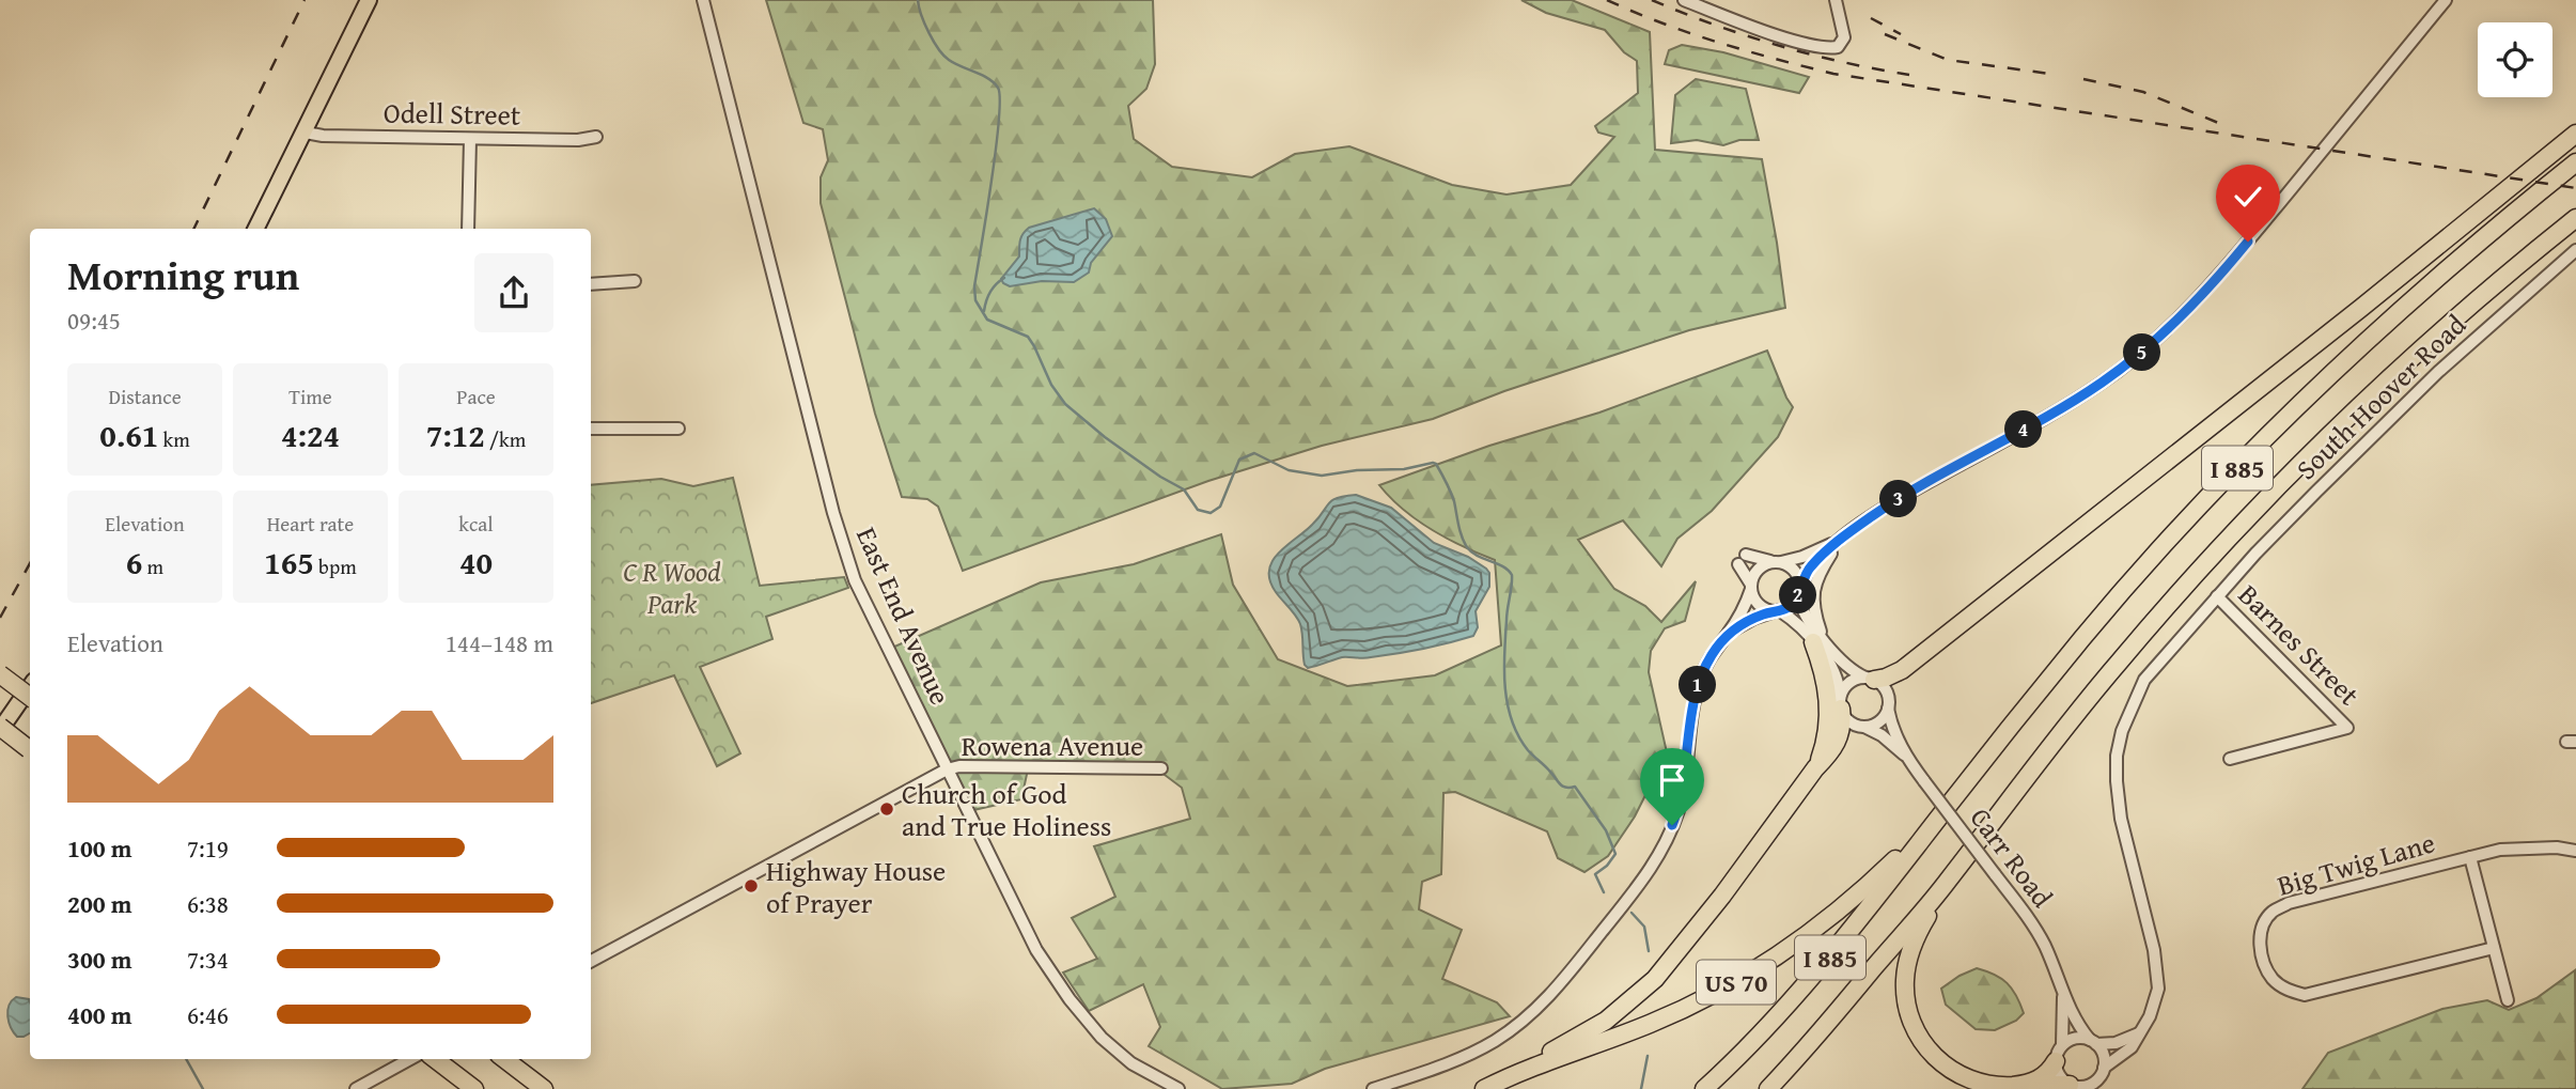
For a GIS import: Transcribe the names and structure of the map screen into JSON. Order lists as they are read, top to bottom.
{
  "streets": {
    "highway": ["I 885", "US 70"],
    "street": [
      "Odell Street",
      "South Hoover Road",
      "East End Avenue",
      "Barnes Street",
      "Rowena Avenue",
      "Carr Road",
      "Big Twig Lane"
    ]
  },
  "crossings": [
    ["South Hoover Road", "Barnes Street"],
    ["South Hoover Road", "Carr Road"],
    ["I 885", "US 70"],
    ["East End Avenue", "Rowena Avenue"]
  ],
  "parks": ["C R Wood Park"],
  "places": ["Church of God and True Holiness", "Highway House of Prayer"],
  "page": {
    "heading": ["Morning run", "09:45"],
    "pins": [
      "5",
      "4",
      "3",
      "2",
      "1"
    ],
    "stats": [
      ["Distance", "0.61 km"],
      ["Time", "4:24"],
      ["Pace", "7:12 /km"],
      ["Elevation", "6 m"],
      ["Heart rate", "165 bpm"],
      ["kcal", "40"]
    ],
    "chart": ["Elevation", "144–148 m"],
    "list": [
      {
        "name": "100 m",
        "note": "7:19"
      },
      {
        "name": "200 m",
        "note": "6:38"
      },
      {
        "name": "300 m",
        "note": "7:34"
      },
      {
        "name": "400 m",
        "note": "6:46"
      }
    ]
  }
}
